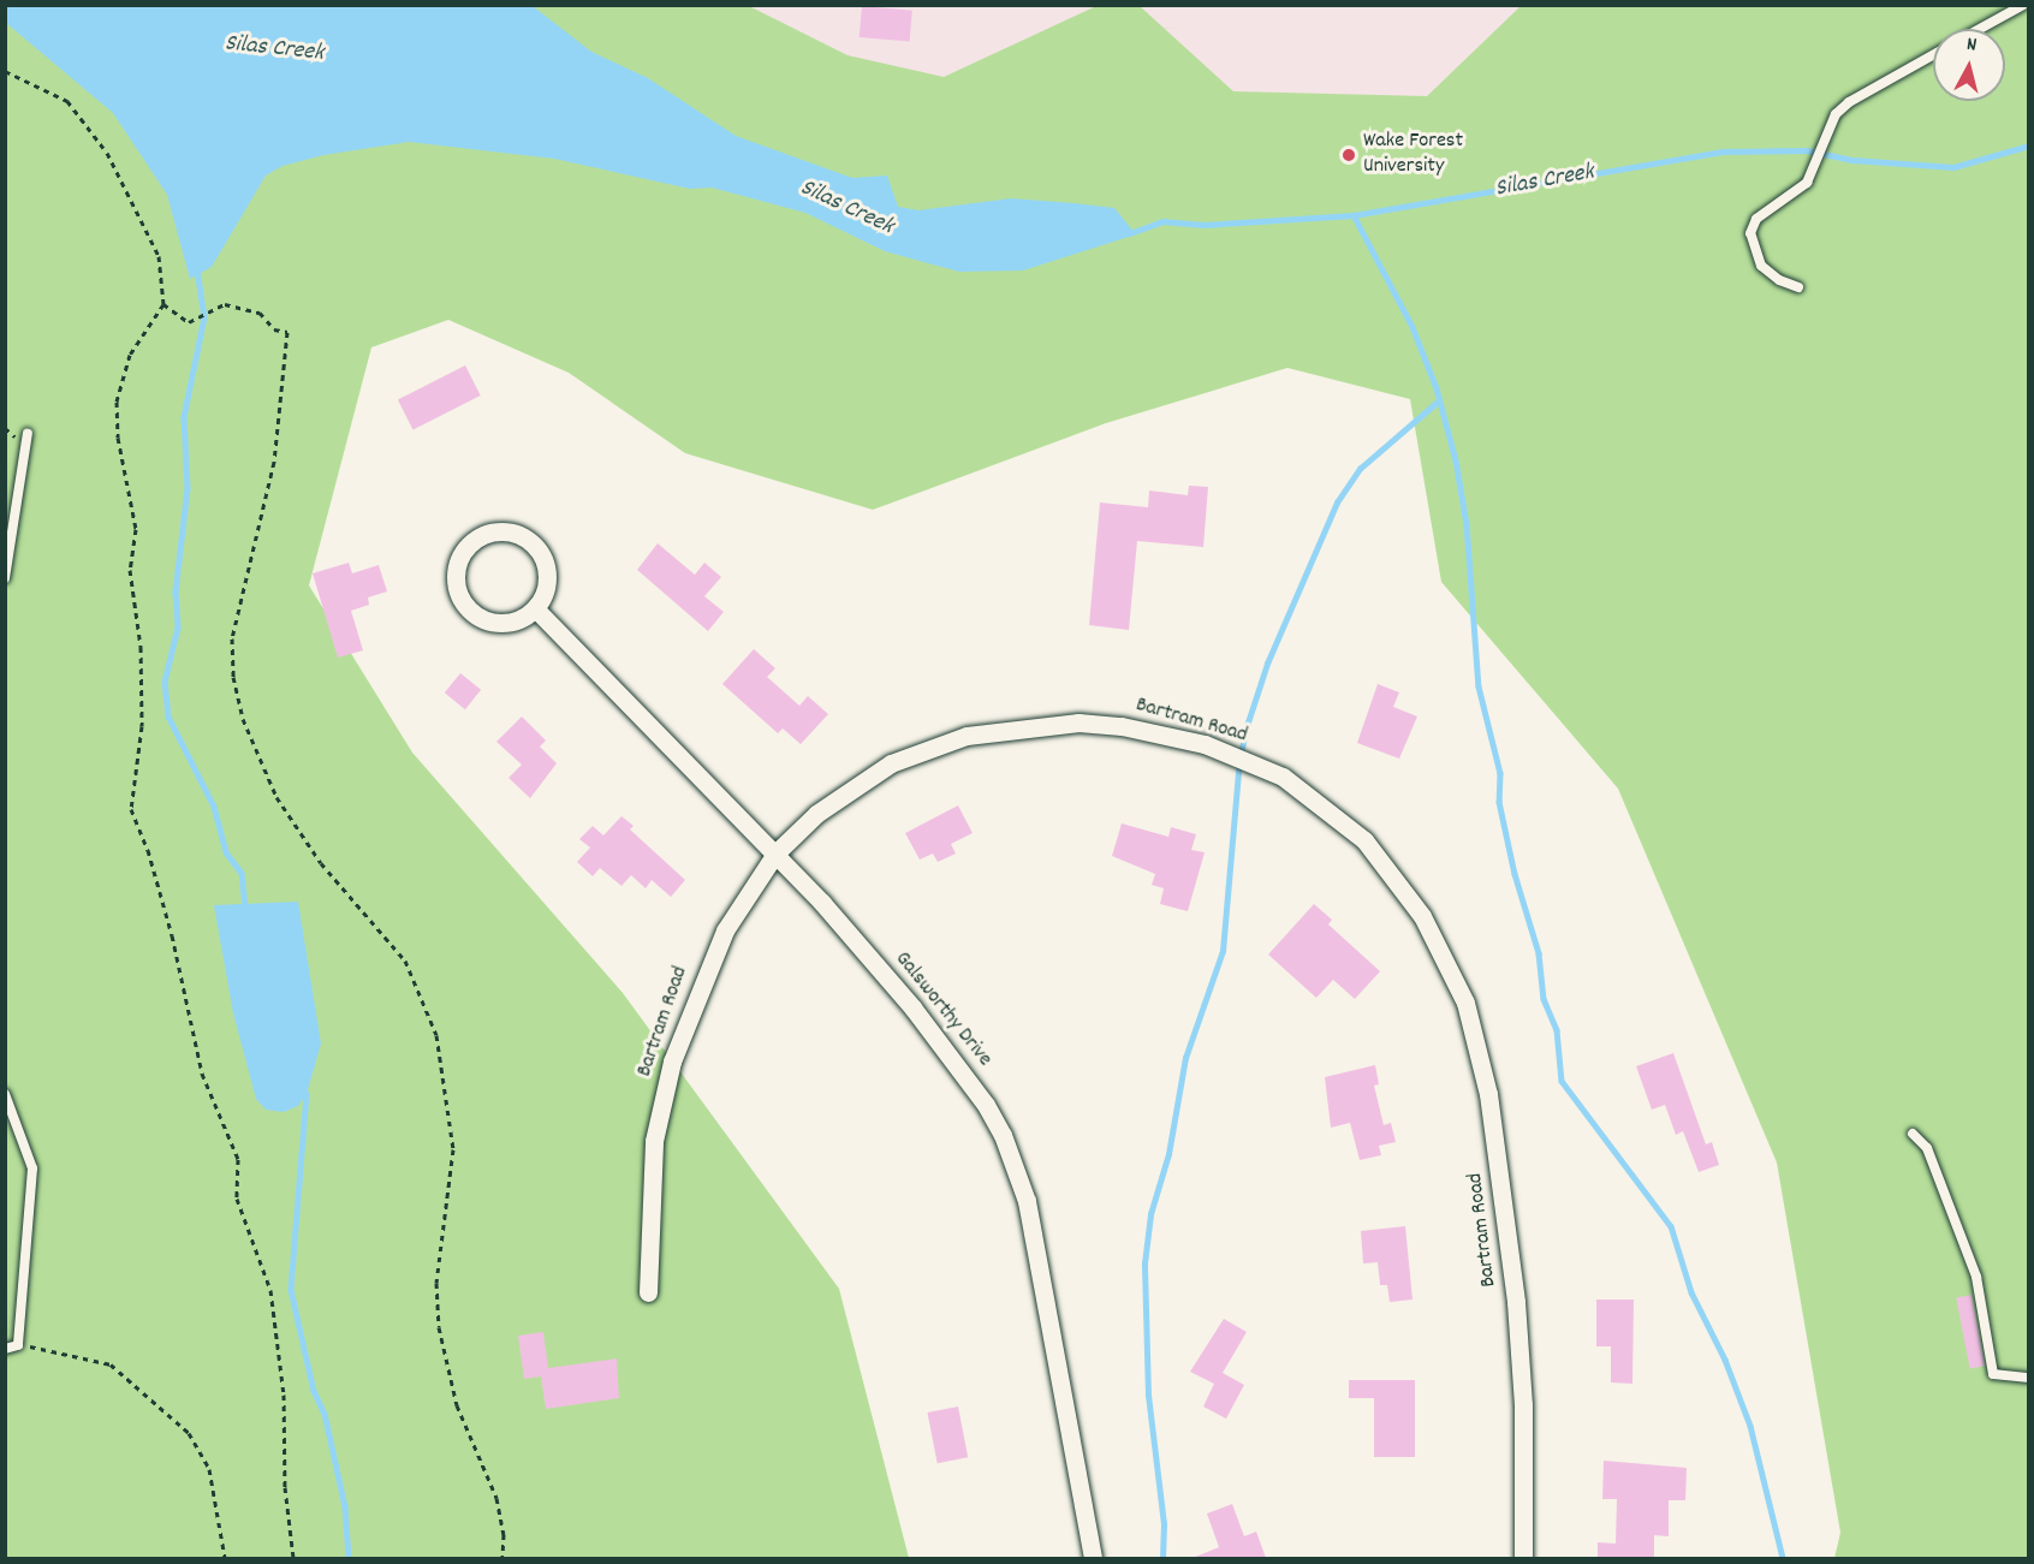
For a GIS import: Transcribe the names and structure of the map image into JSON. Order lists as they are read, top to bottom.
{
  "streets": {
    "street": ["Bartram Road", "Galsworthy Drive"]
  },
  "crossings": [
    ["Bartram Road", "Galsworthy Drive"]
  ],
  "water": ["Silas Creek"],
  "places": ["Wake Forest University"],
  "north": "top"
}
